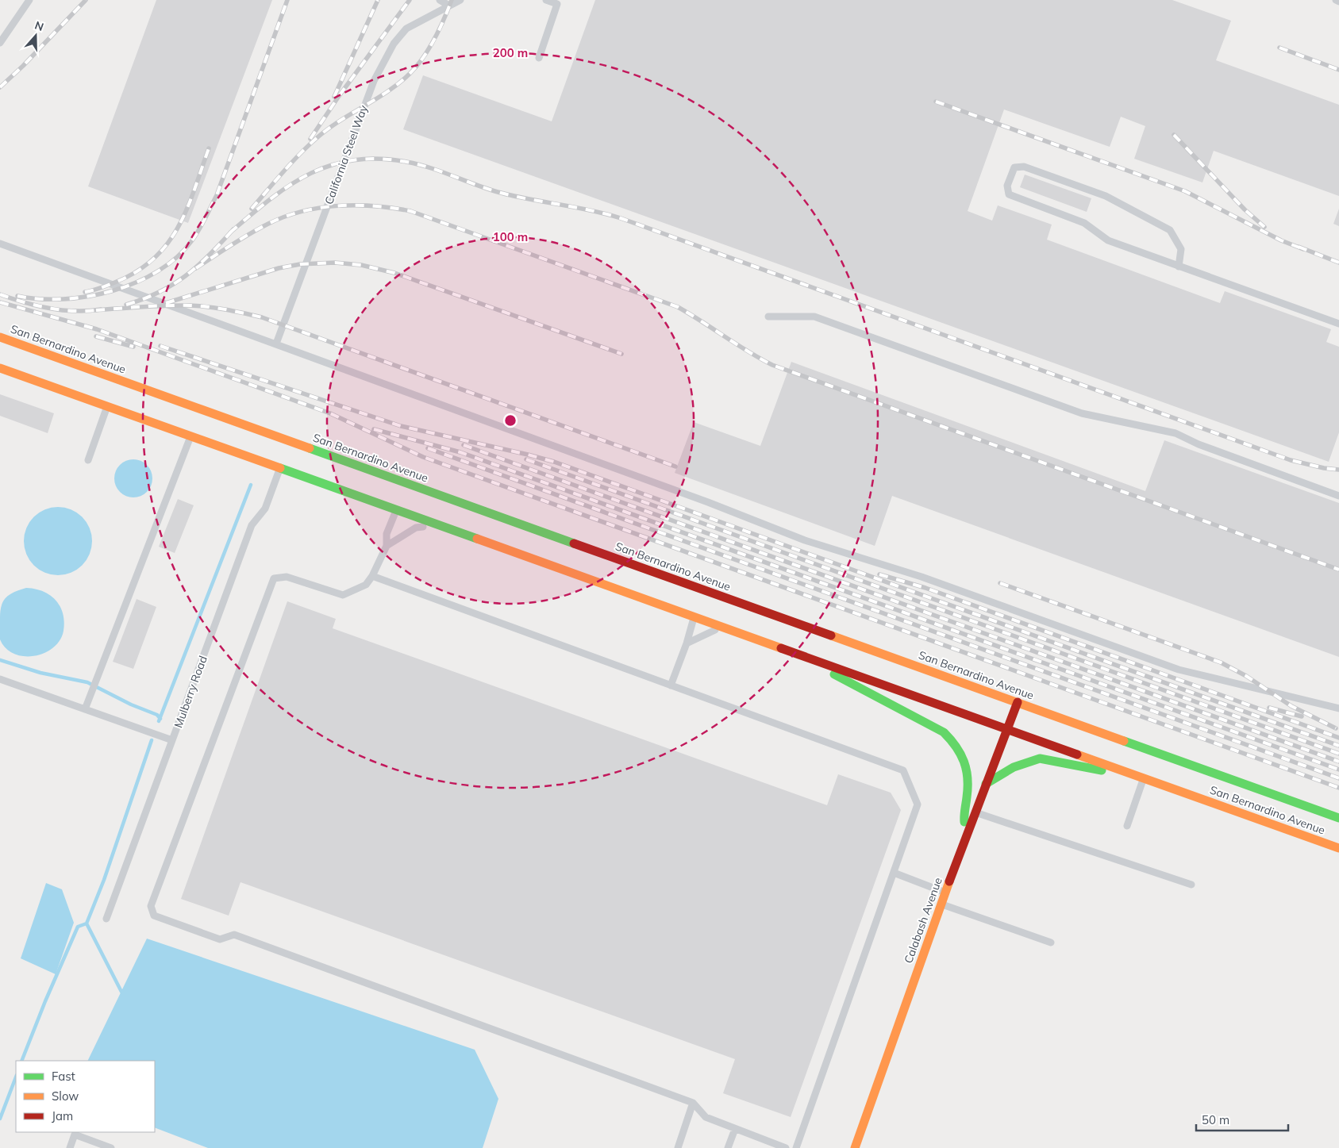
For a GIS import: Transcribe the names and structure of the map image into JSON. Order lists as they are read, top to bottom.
{
  "streets": {
    "main road": ["San Bernardino Avenue", "Calabash Avenue"],
    "lane": ["California Steel Way", "Mulberry Road"]
  },
  "crossings": [
    ["San Bernardino Avenue", "Mulberry Road"],
    ["San Bernardino Avenue", "Calabash Avenue"]
  ],
  "legend": ["Fast", "Slow", "Jam"],
  "scale_bar": "50 m",
  "north": "top",
  "rings": ["200 m", "100 m"]
}
